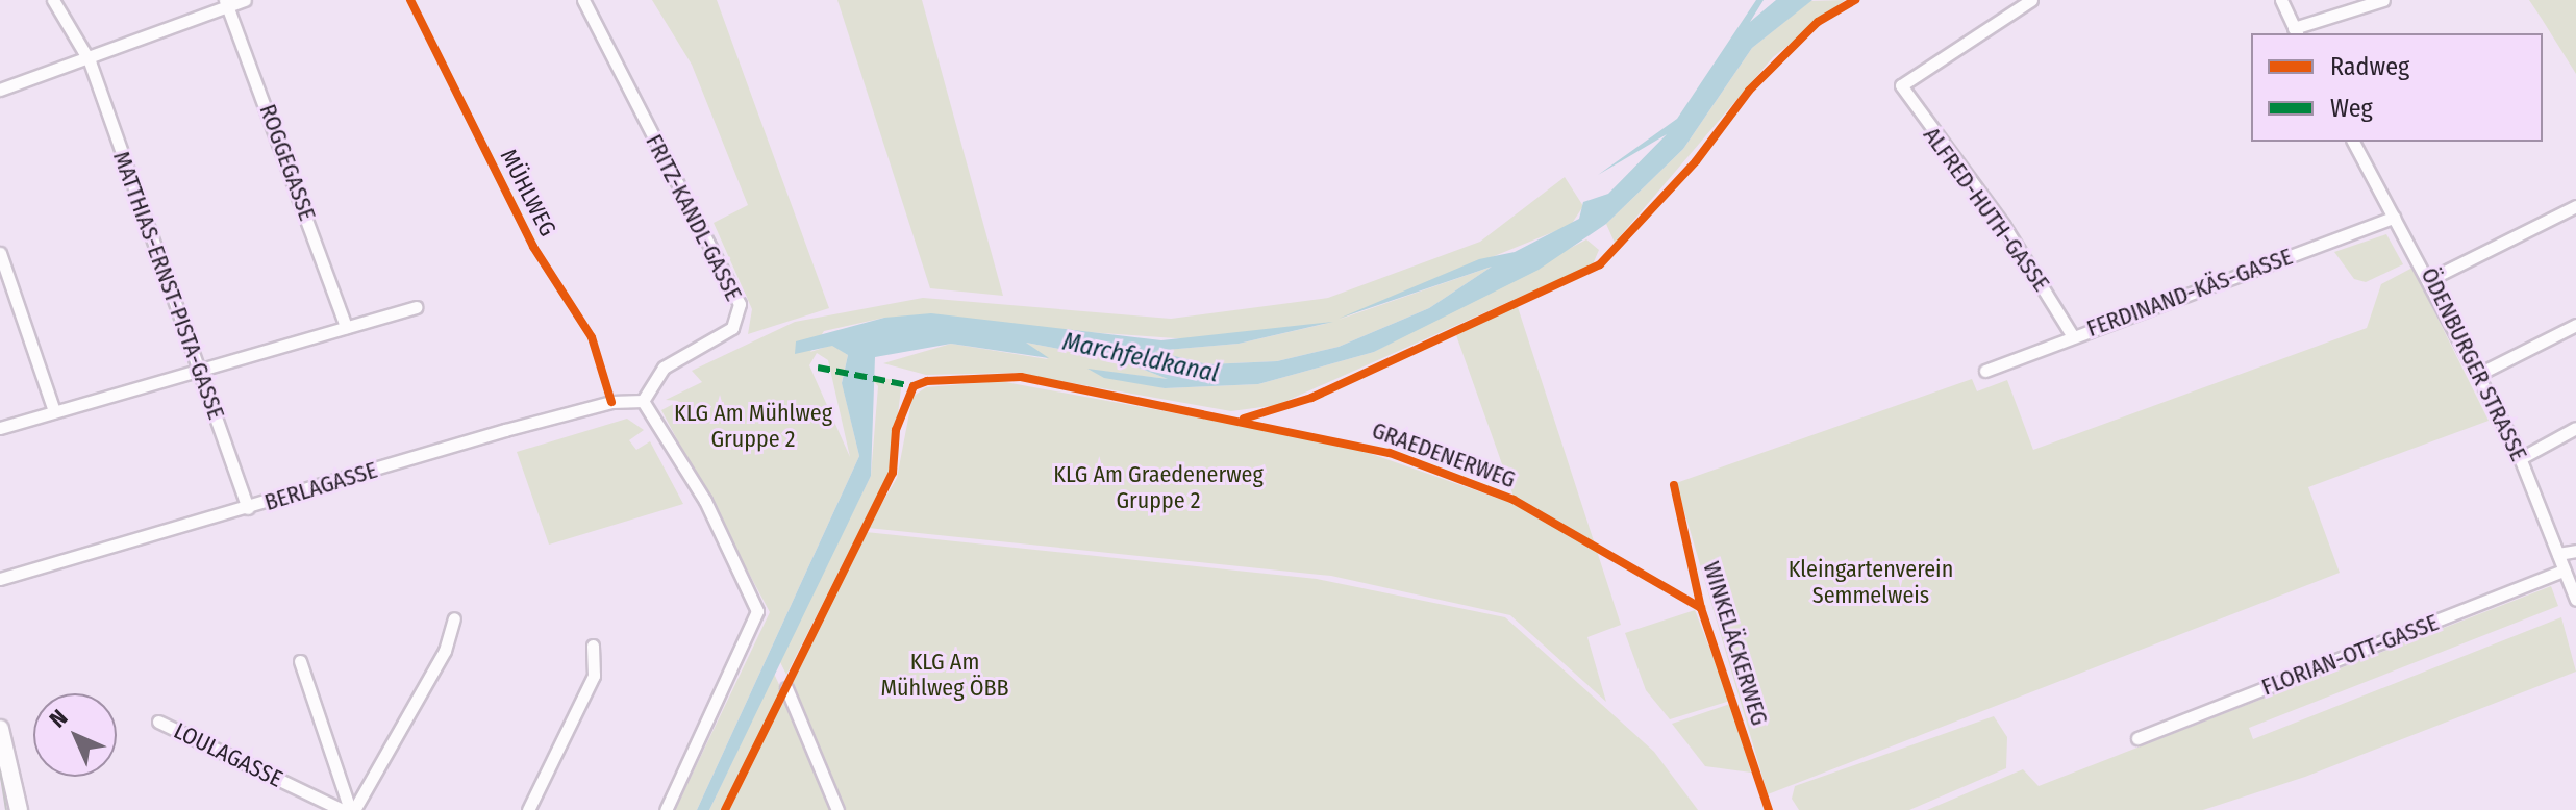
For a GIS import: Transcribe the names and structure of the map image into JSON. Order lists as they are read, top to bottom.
{
  "streets": {
    "street": [
      "ROGGEGASSE",
      "ALFRED-HUTH-GASSE",
      "FRITZ-KANDL-GASSE",
      "MATTHIAS-ERNST-PISTA-GASSE",
      "FERDINAND-KÄS-GASSE",
      "ÖDENBURGER STRASSE",
      "BERLAGASSE",
      "FLORIAN-OTT-GASSE",
      "LOULAGASSE"
    ],
    "cycle path": ["MÜHLWEG", "GRAEDENERWEG", "WINKELÄCKERWEG"]
  },
  "crossings": [
    ["ALFRED-HUTH-GASSE", "FERDINAND-KÄS-GASSE"],
    ["FRITZ-KANDL-GASSE", "BERLAGASSE"],
    ["MATTHIAS-ERNST-PISTA-GASSE", "BERLAGASSE"],
    ["FERDINAND-KÄS-GASSE", "ÖDENBURGER STRASSE"],
    ["ÖDENBURGER STRASSE", "FLORIAN-OTT-GASSE"]
  ],
  "water": ["Marchfeldkanal"],
  "parks": [
    "KLG Am Mühlweg Gruppe 2",
    "KLG Am Graedenerweg Gruppe 2",
    "Kleingartenverein Semmelweis",
    "KLG Am Mühlweg ÖBB"
  ],
  "legend": ["Radweg", "Weg"],
  "north": "top left"
}
